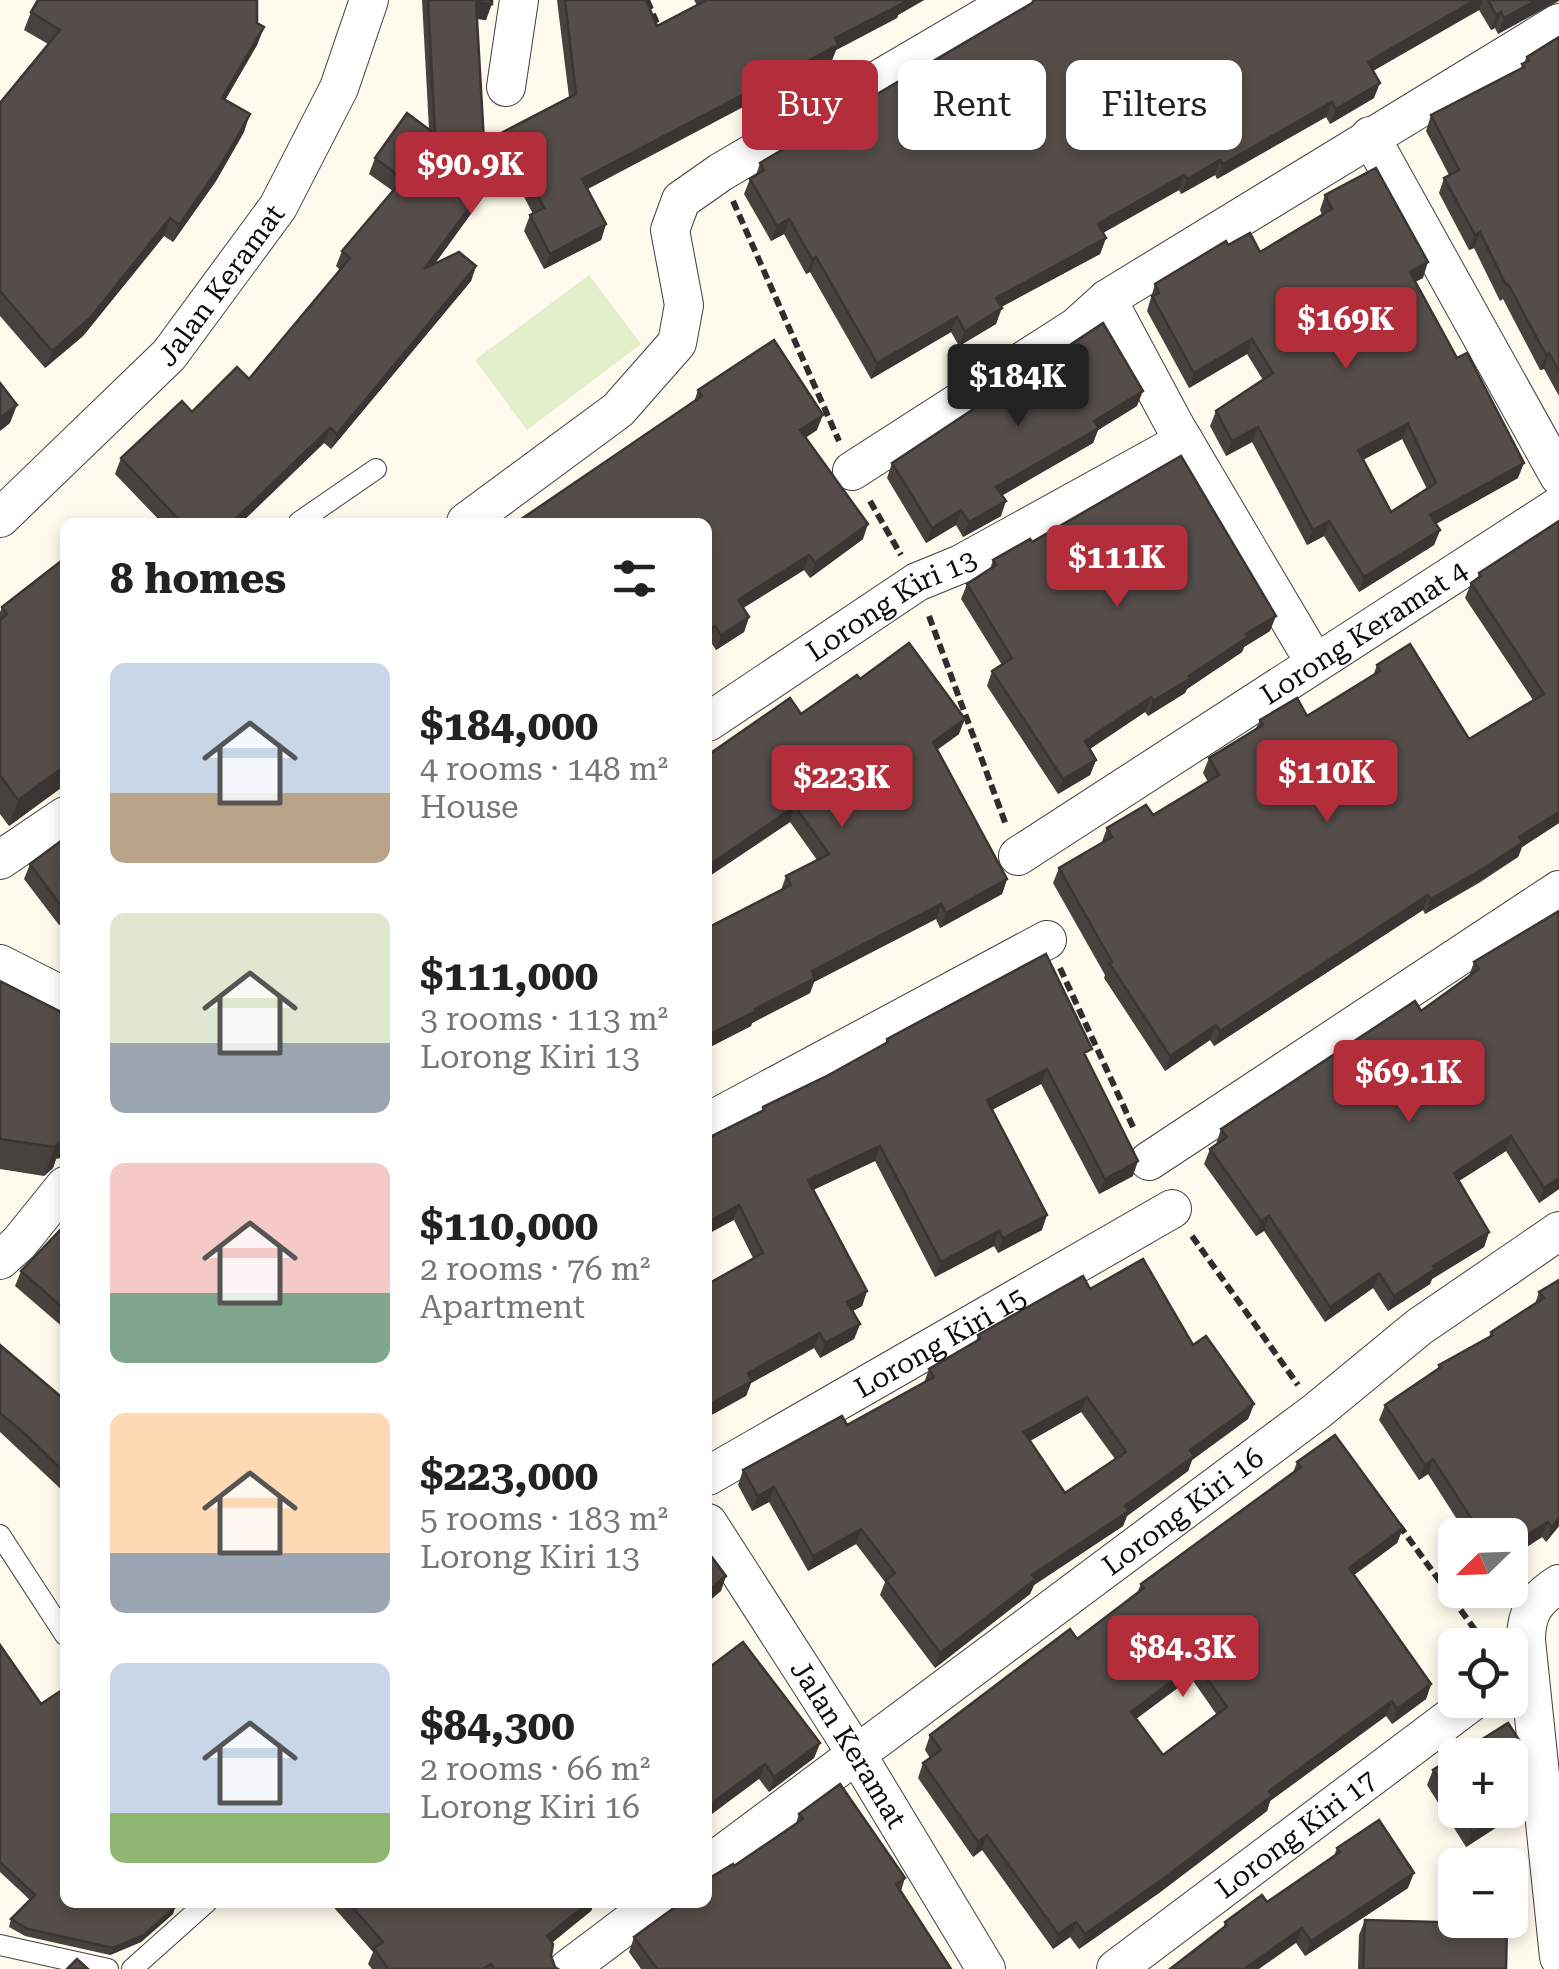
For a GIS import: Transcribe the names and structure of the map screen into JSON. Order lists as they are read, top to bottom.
{
  "streets": {
    "street": [
      "Jalan Keramat",
      "Lorong Kiri 13",
      "Lorong Keramat 4",
      "Lorong Kiri 15",
      "Lorong Kiri 16",
      "Lorong Kiri 17"
    ]
  },
  "crossings": [
    ["Jalan Keramat", "Lorong Kiri 16"]
  ],
  "north": "bottom left",
  "page": {
    "chip": ["Buy", "Rent", "Filters"],
    "price": [
      "$90.9K",
      "$169K",
      "$184K",
      "$111K",
      "$110K",
      "$223K",
      "$69.1K",
      "$84.3K"
    ],
    "heading": "8 homes",
    "list": [
      {
        "name": "$184,000",
        "note": "4 rooms · 148 m² · House"
      },
      {
        "name": "$111,000",
        "note": "3 rooms · 113 m² · Lorong Kiri 13"
      },
      {
        "name": "$110,000",
        "note": "2 rooms · 76 m² · Apartment"
      },
      {
        "name": "$223,000",
        "note": "5 rooms · 183 m² · Lorong Kiri 13"
      },
      {
        "name": "$84,300",
        "note": "2 rooms · 66 m² · Lorong Kiri 16"
      }
    ],
    "map_buttons": ["+", "−"]
  }
}
